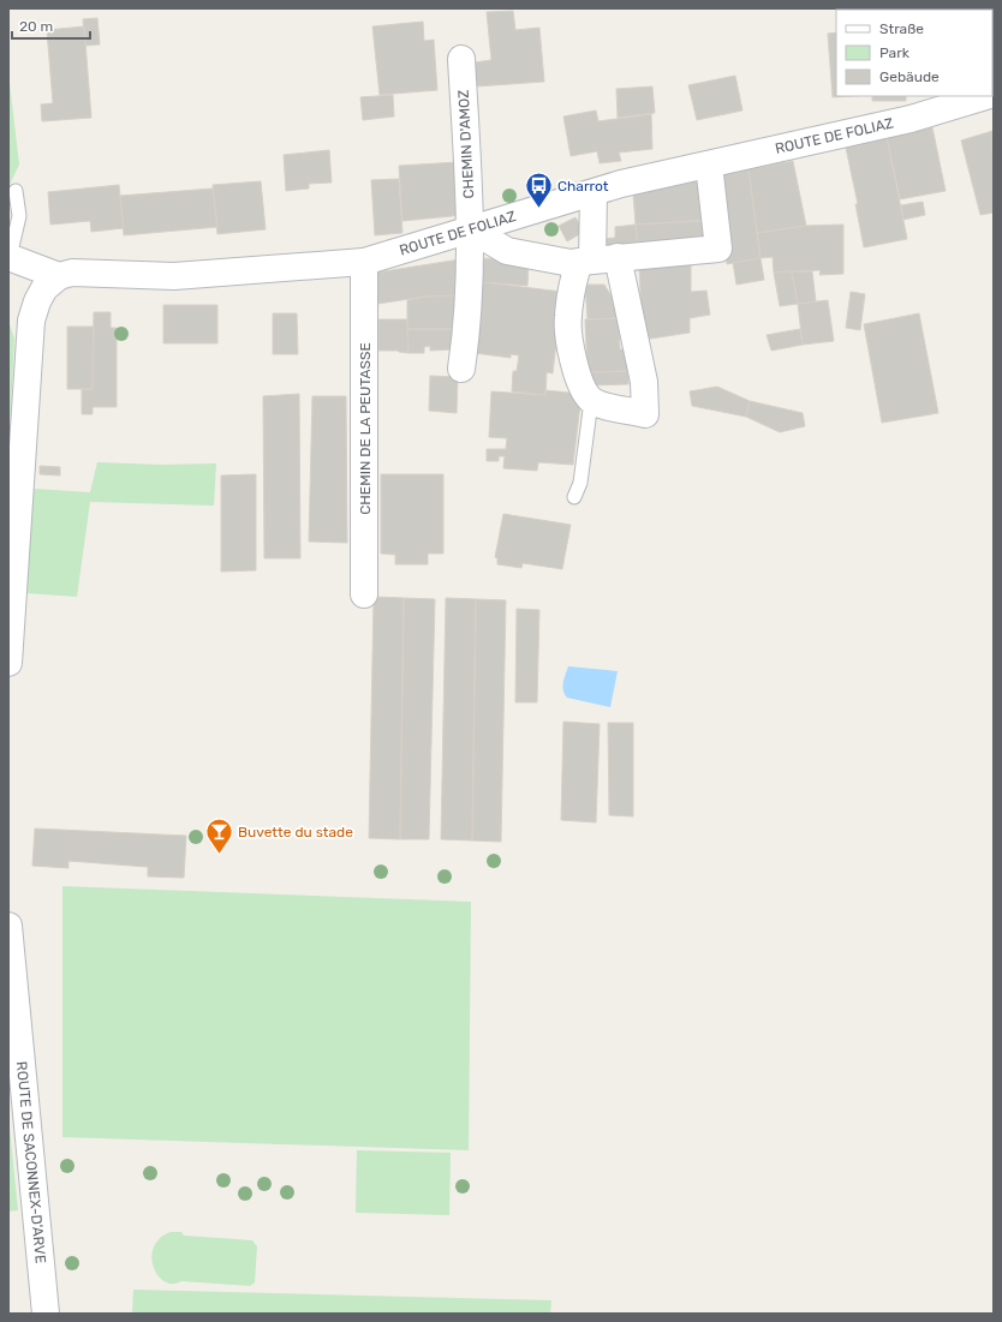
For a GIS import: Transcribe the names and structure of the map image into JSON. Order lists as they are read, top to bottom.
{
  "streets": {
    "street": [
      "ROUTE DE FOLIAZ",
      "CHEMIN D'AMOZ",
      "CHEMIN DE LA PEUTASSE",
      "ROUTE DE SACONNEX-D'ARVE"
    ]
  },
  "crossings": [
    ["ROUTE DE FOLIAZ", "CHEMIN D'AMOZ"],
    ["ROUTE DE FOLIAZ", "CHEMIN DE LA PEUTASSE"]
  ],
  "places": {
    "bus stop": ["Charrot"],
    "bar": ["Buvette du stade"]
  },
  "legend": ["Straße", "Park", "Gebäude"],
  "scale_bar": "20 m"
}
